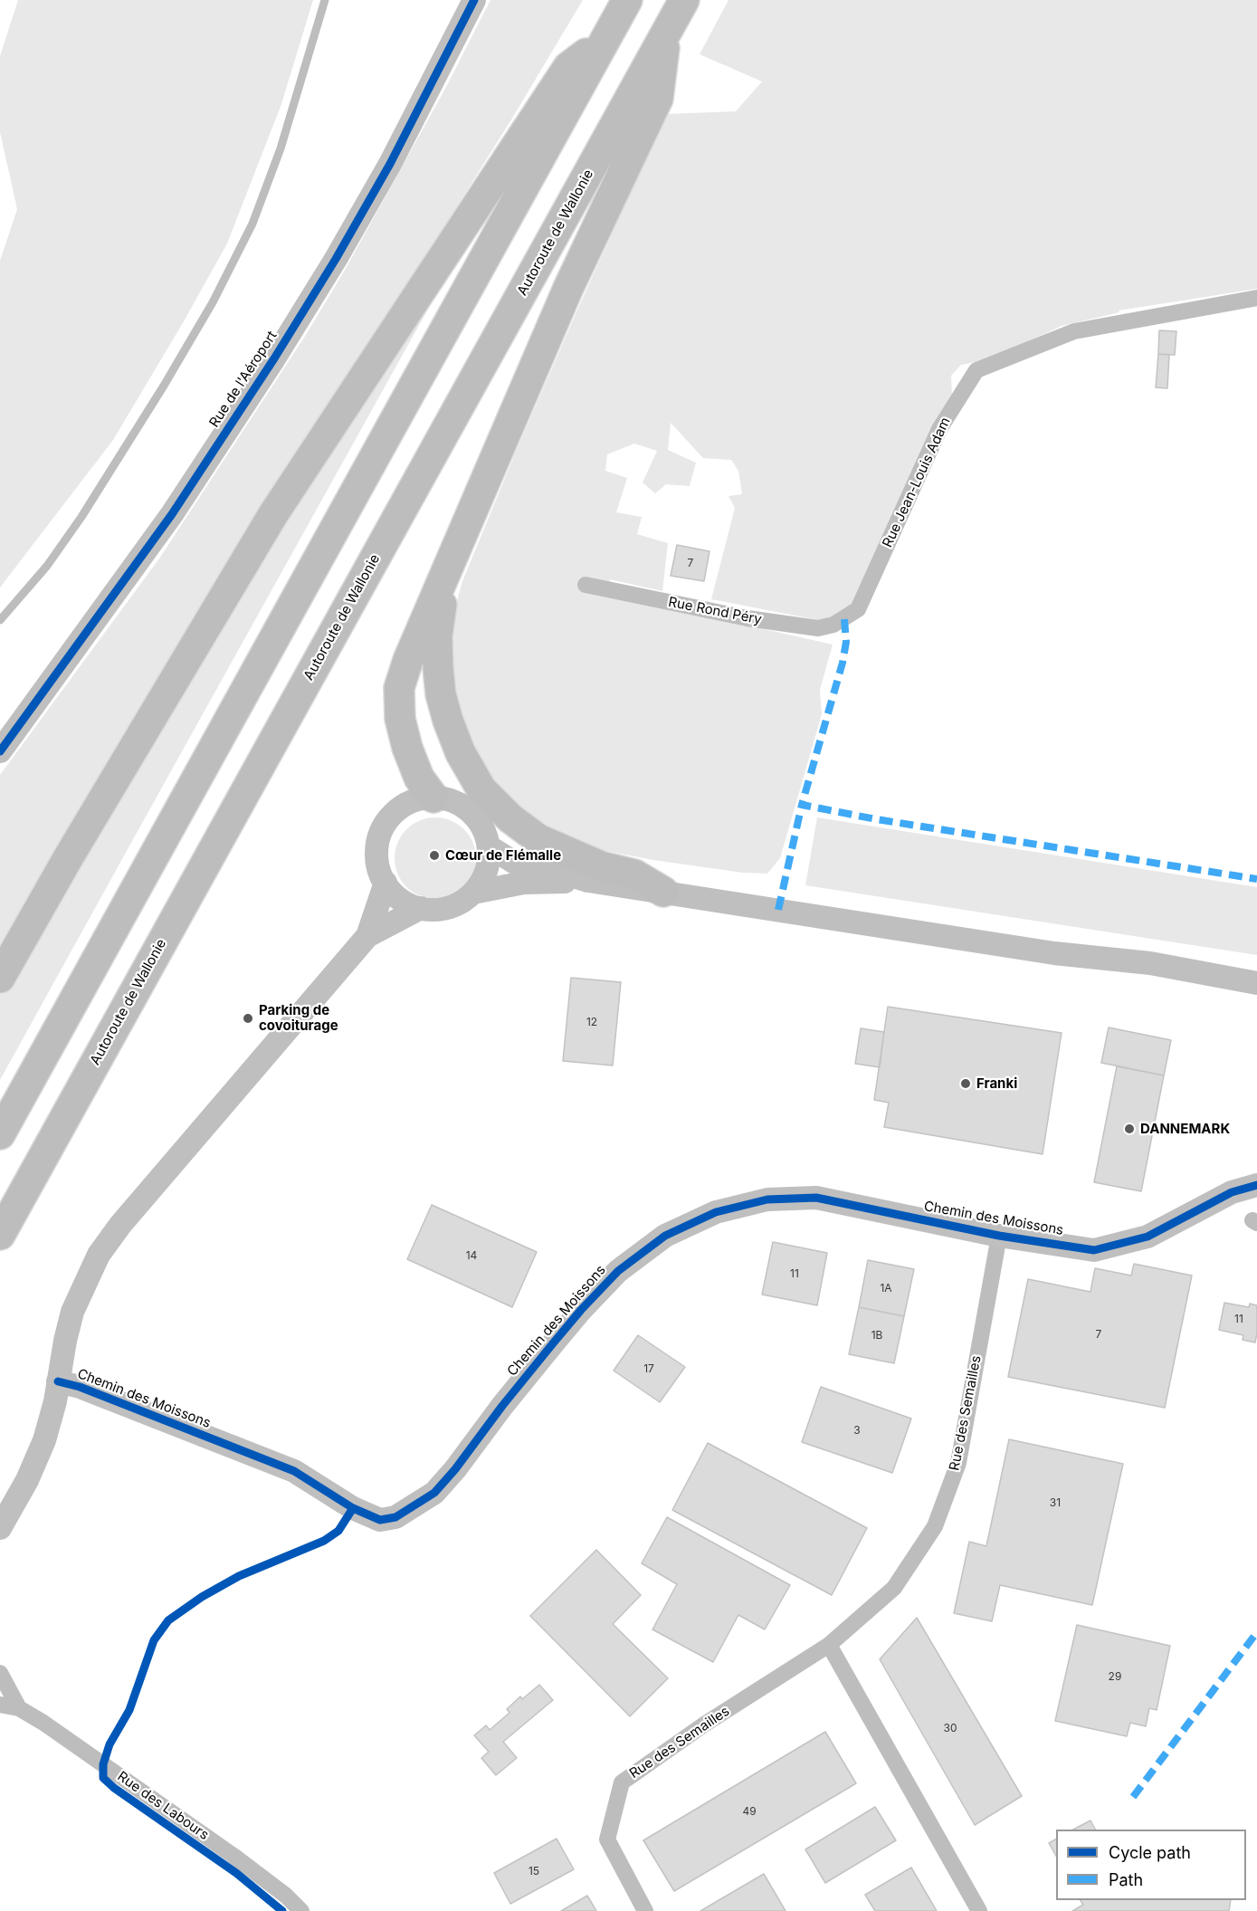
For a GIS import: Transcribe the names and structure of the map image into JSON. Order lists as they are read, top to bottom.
{
  "streets": {
    "highway": ["Autoroute de Wallonie"],
    "street": [
      "Rue de l'Aéroport",
      "Rue Jean-Louis Adam",
      "Rue Rond Péry",
      "Chemin des Moissons",
      "Rue des Semailles",
      "Rue des Labours"
    ]
  },
  "crossings": [
    ["Rue Jean-Louis Adam", "Rue Rond Péry"],
    ["Chemin des Moissons", "Rue des Semailles"]
  ],
  "places": [
    "Cœur de Flémalle",
    "Parking de covoiturage",
    "Franki",
    "DANNEMARK"
  ],
  "house_numbers": [
    "7",
    "12",
    "14",
    "11",
    "1A",
    "11",
    "7",
    "1B",
    "17",
    "3",
    "31",
    "29",
    "30",
    "49",
    "15"
  ],
  "legend": ["Cycle path", "Path"]
}
